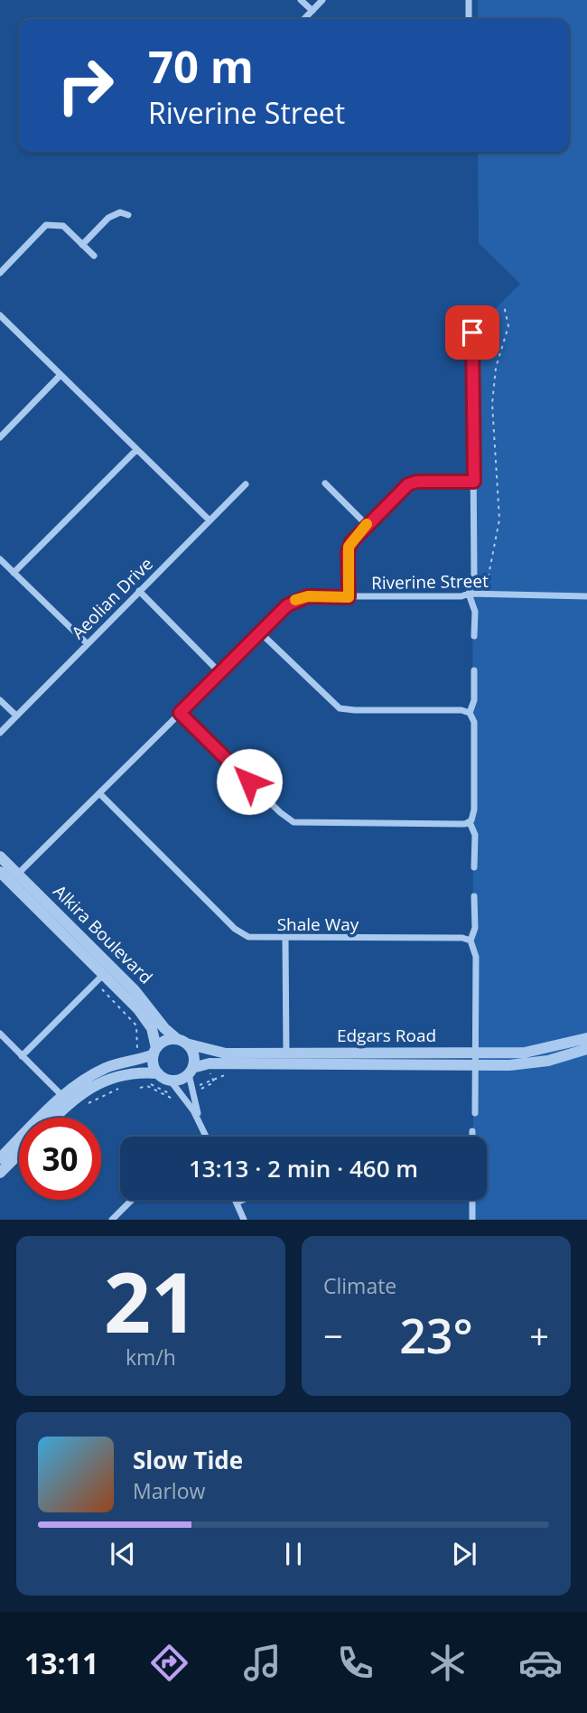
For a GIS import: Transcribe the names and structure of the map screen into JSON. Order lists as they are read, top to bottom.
{
  "streets": {
    "street": [
      "Riverine Street",
      "Aeolian Drive",
      "Shale Way",
      "Alkira Boulevard",
      "Edgars Road"
    ]
  },
  "crossings": [
    ["Riverine Street", "Shale Way"],
    ["Riverine Street", "Alkira Boulevard"],
    ["Alkira Boulevard", "Edgars Road"]
  ],
  "page": {
    "turn": ["70 m", "Riverine Street"],
    "limit": "30",
    "trip": "13:13 · 2 min · 460 m",
    "tile": [
      ["21", "km/h"],
      "Climate"
    ],
    "heat": ["−", "23°", "+"],
    "song": ["Slow Tide", "Marlow"],
    "tabs": "13:11"
  }
}
